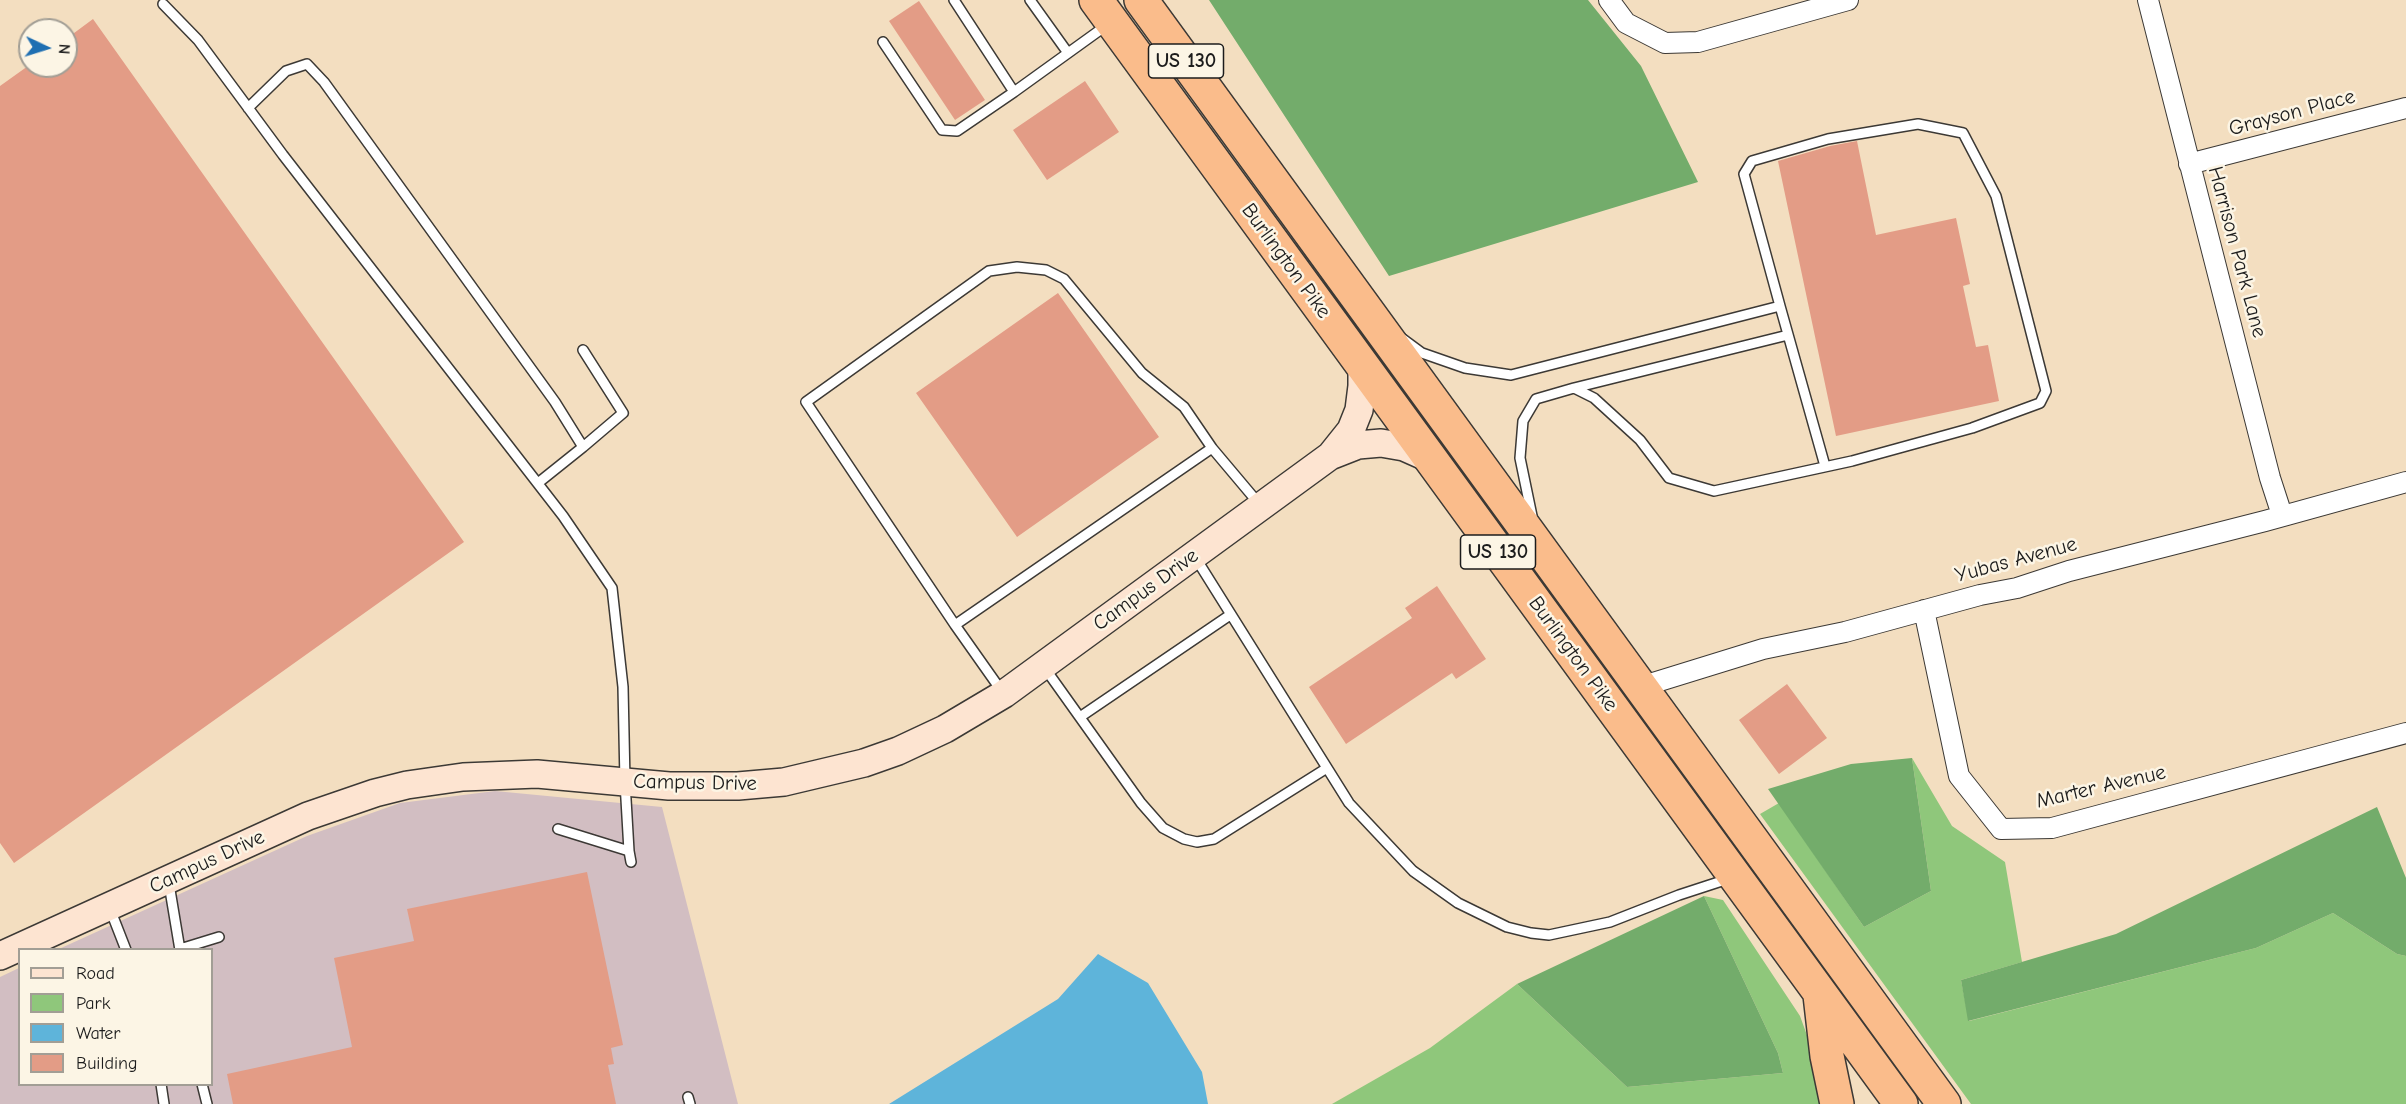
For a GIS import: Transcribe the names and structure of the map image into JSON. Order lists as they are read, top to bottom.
{
  "streets": {
    "highway": ["US 130", "Burlington Pike"],
    "street": [
      "Grayson Place",
      "Harrison Park Lane",
      "Yubas Avenue",
      "Campus Drive",
      "Marter Avenue"
    ]
  },
  "crossings": [
    ["Grayson Place", "Harrison Park Lane"],
    ["Harrison Park Lane", "Yubas Avenue"],
    ["Burlington Pike", "Yubas Avenue"],
    ["Burlington Pike", "Campus Drive"],
    ["Yubas Avenue", "Marter Avenue"]
  ],
  "legend": [
    "Road",
    "Park",
    "Water",
    "Building"
  ],
  "north": "right"
}
